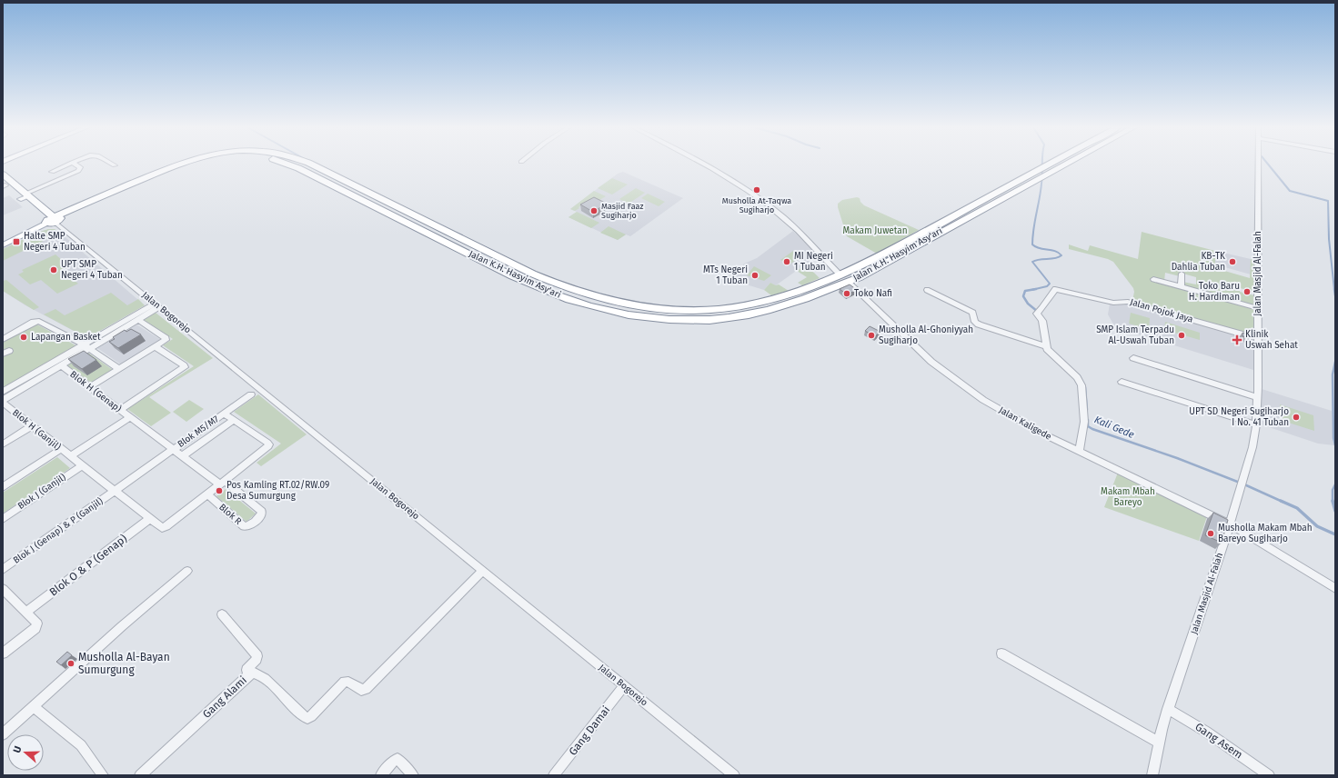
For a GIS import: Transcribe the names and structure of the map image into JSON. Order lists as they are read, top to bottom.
{
  "streets": {
    "highway": ["Jalan K.H. Hasyim Asy'ari"],
    "street": [
      "Jalan Masjid Al-Falah",
      "Jalan Pojok Jaya",
      "Jalan Bogorejo",
      "Blok H (Genap)",
      "Jalan Kaligede",
      "Blok H (Ganjil)",
      "Blok M5/M7",
      "Blok J (Ganjil)",
      "Blok R",
      "Blok J (Genap) & P (Ganjil)",
      "Blok O & P (Genap)",
      "Gang Alami",
      "Gang Damai",
      "Gang Asem"
    ]
  },
  "crossings": [
    ["Jalan K.H. Hasyim Asy'ari", "Jalan Bogorejo"],
    ["Jalan K.H. Hasyim Asy'ari", "Jalan Kaligede"],
    ["Jalan Masjid Al-Falah", "Jalan Pojok Jaya"],
    ["Jalan Masjid Al-Falah", "Jalan Kaligede"],
    ["Jalan Masjid Al-Falah", "Gang Asem"],
    ["Jalan Bogorejo", "Gang Alami"],
    ["Jalan Bogorejo", "Gang Damai"],
    ["Blok H (Genap)", "Blok M5/M7"],
    ["Blok H (Genap)", "Blok R"],
    ["Blok H (Ganjil)", "Blok M5/M7"],
    ["Blok H (Ganjil)", "Blok J (Ganjil)"],
    ["Blok H (Ganjil)", "Blok R"],
    ["Blok H (Ganjil)", "Blok J (Genap) & P (Ganjil)"],
    ["Blok H (Ganjil)", "Blok O & P (Genap)"],
    ["Blok M5/M7", "Blok J (Genap) & P (Ganjil)"]
  ],
  "water": ["Kali Gede"],
  "parks": ["Makam Juwetan", "Makam Mbah Bareyo"],
  "places": {
    "other": [
      "Musholla At-Taqwa Sugiharjo",
      "Masjid Faaz Sugiharjo",
      "MI Negeri 1 Tuban",
      "KB-TK Dahlia Tuban",
      "UPT SMP Negeri 4 Tuban",
      "MTs Negeri 1 Tuban",
      "Toko Baru H. Hardiman",
      "Toko Nafi",
      "Musholla Al-Ghoniyyah Sugiharjo",
      "SMP Islam Terpadu Al-Uswah Tuban",
      "Lapangan Basket",
      "UPT SD Negeri Sugiharjo I No. 41 Tuban",
      "Pos Kamling RT.02/RW.09 Desa Sumurgung",
      "Musholla Makam Mbah Bareyo Sugiharjo",
      "Musholla Al-Bayan Sumurgung"
    ],
    "transit": ["Halte SMP Negeri 4 Tuban"],
    "health": ["Klinik Uswah Sehat"]
  },
  "north": "left"
}
